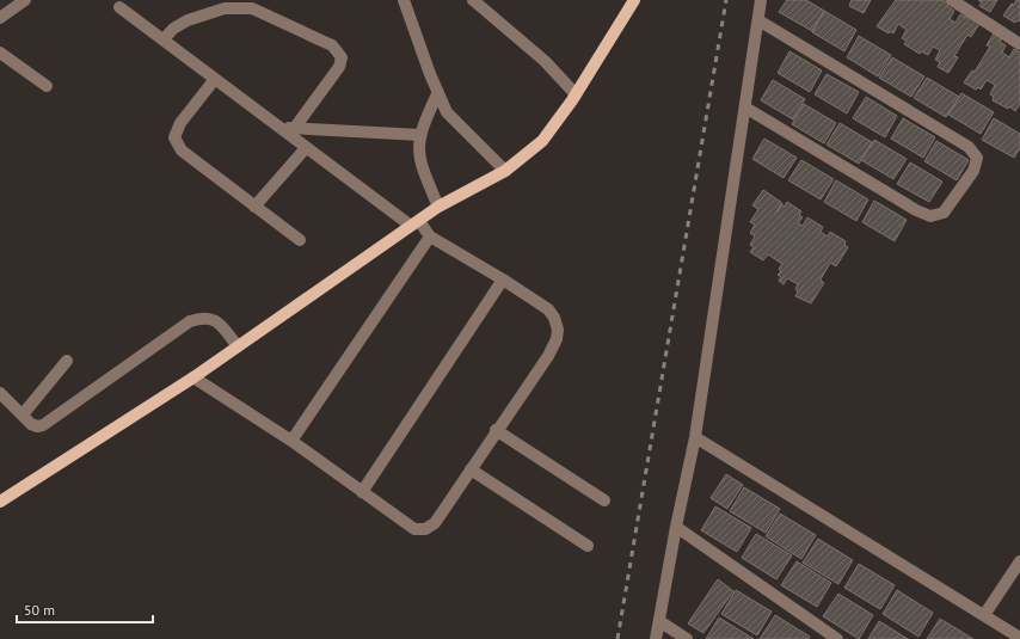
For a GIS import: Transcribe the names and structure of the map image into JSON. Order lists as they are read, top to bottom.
{
  "scale_bar": "50 m"
}
